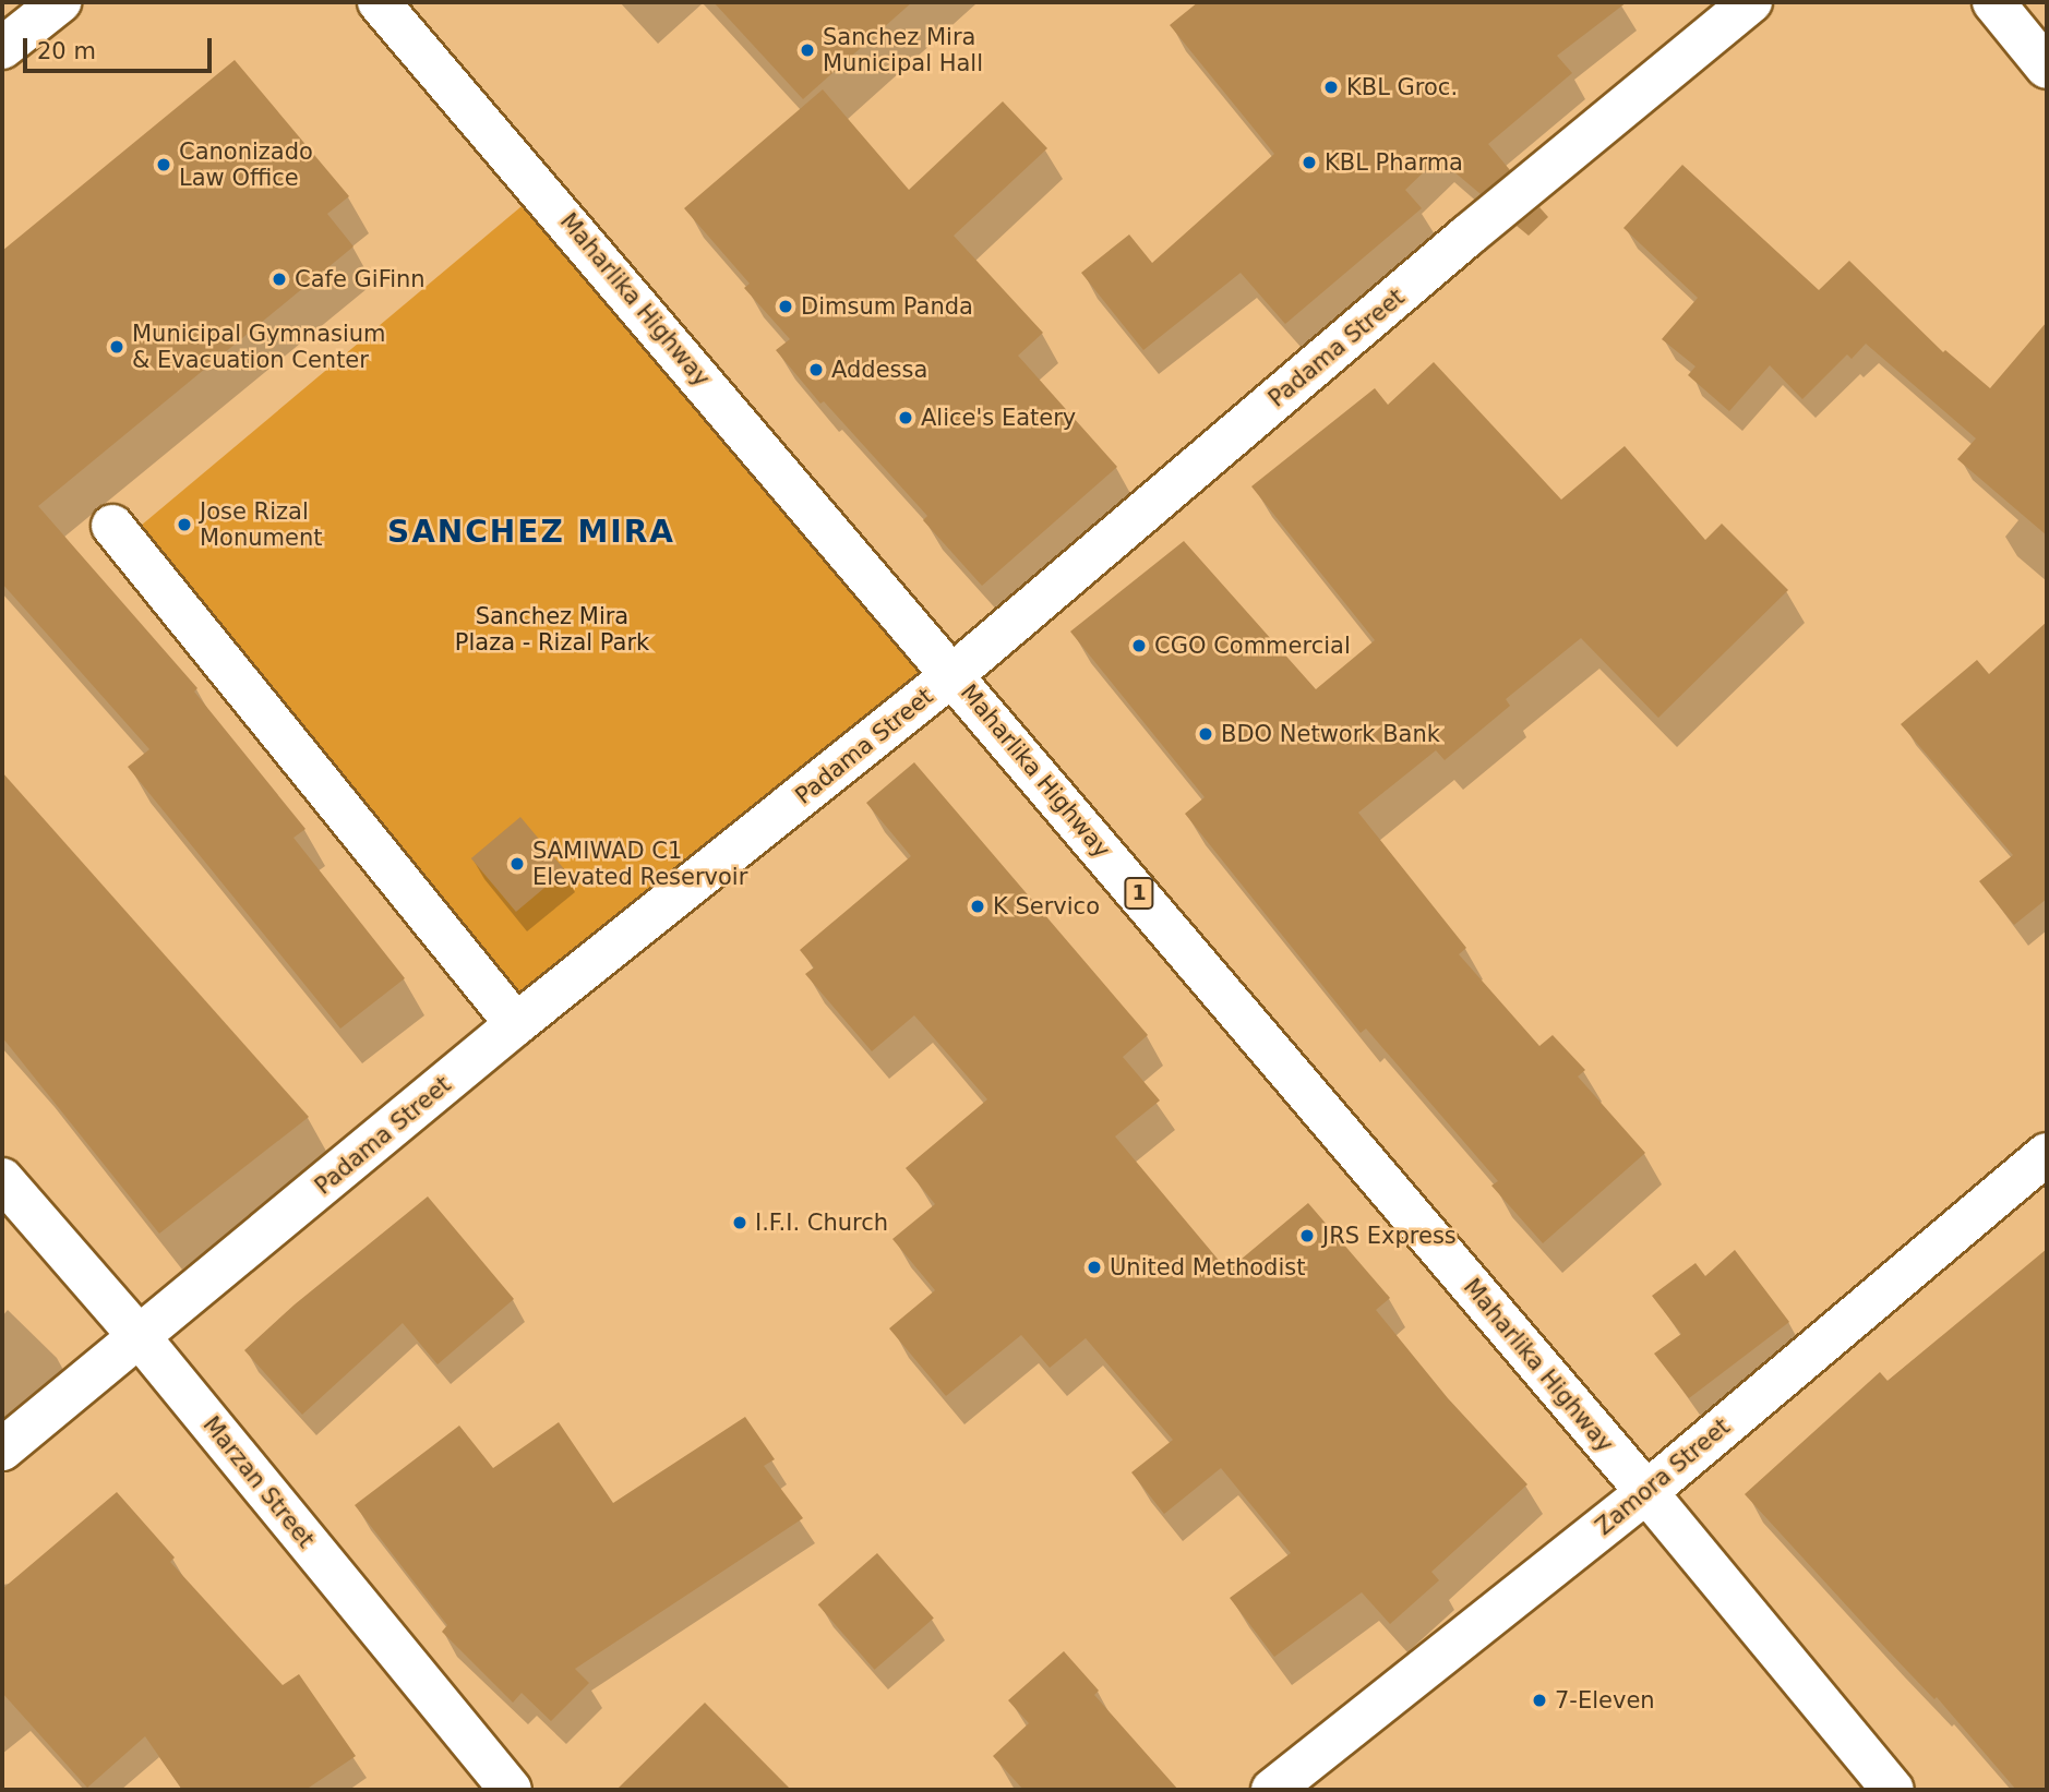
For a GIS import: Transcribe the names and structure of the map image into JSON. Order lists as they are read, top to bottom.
{
  "streets": {
    "main road": [
      "Maharlika Highway",
      "Padama Street",
      "1",
      "Zamora Street",
      "Marzan Street"
    ]
  },
  "crossings": [
    ["Maharlika Highway", "Padama Street"],
    ["Maharlika Highway", "Zamora Street"],
    ["Padama Street", "Marzan Street"]
  ],
  "districts": ["SANCHEZ MIRA"],
  "parks": ["Sanchez Mira Plaza - Rizal Park"],
  "places": [
    "Sanchez Mira Municipal Hall",
    "KBL Groc.",
    "KBL Pharma",
    "Canonizado Law Office",
    "Cafe GiFinn",
    "Dimsum Panda",
    "Municipal Gymnasium & Evacuation Center",
    "Addessa",
    "Alice's Eatery",
    "Jose Rizal Monument",
    "CGO Commercial",
    "BDO Network Bank",
    "SAMIWAD C1 Elevated Reservoir",
    "K Servico",
    "I.F.I. Church",
    "JRS Express",
    "United Methodist",
    "7-Eleven"
  ],
  "scale_bar": "20 m"
}
